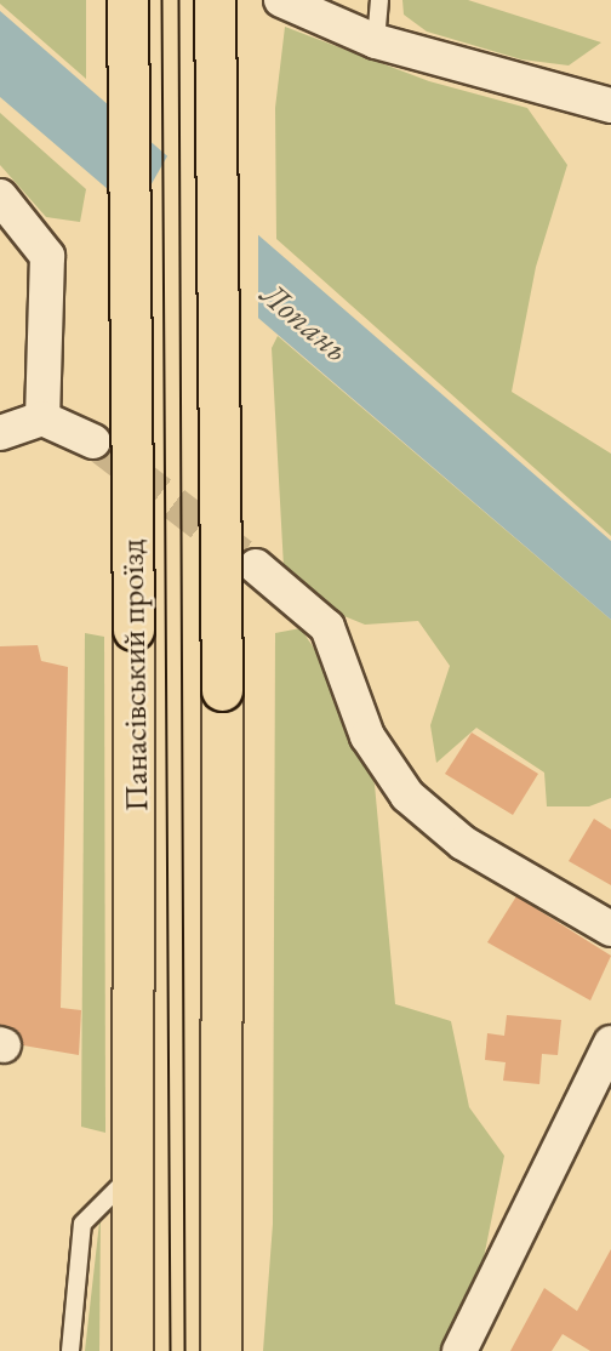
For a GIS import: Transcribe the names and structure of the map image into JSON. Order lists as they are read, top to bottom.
{
  "streets": {
    "main road": ["Панасівський проїзд"]
  },
  "water": ["Лопань"]
}
